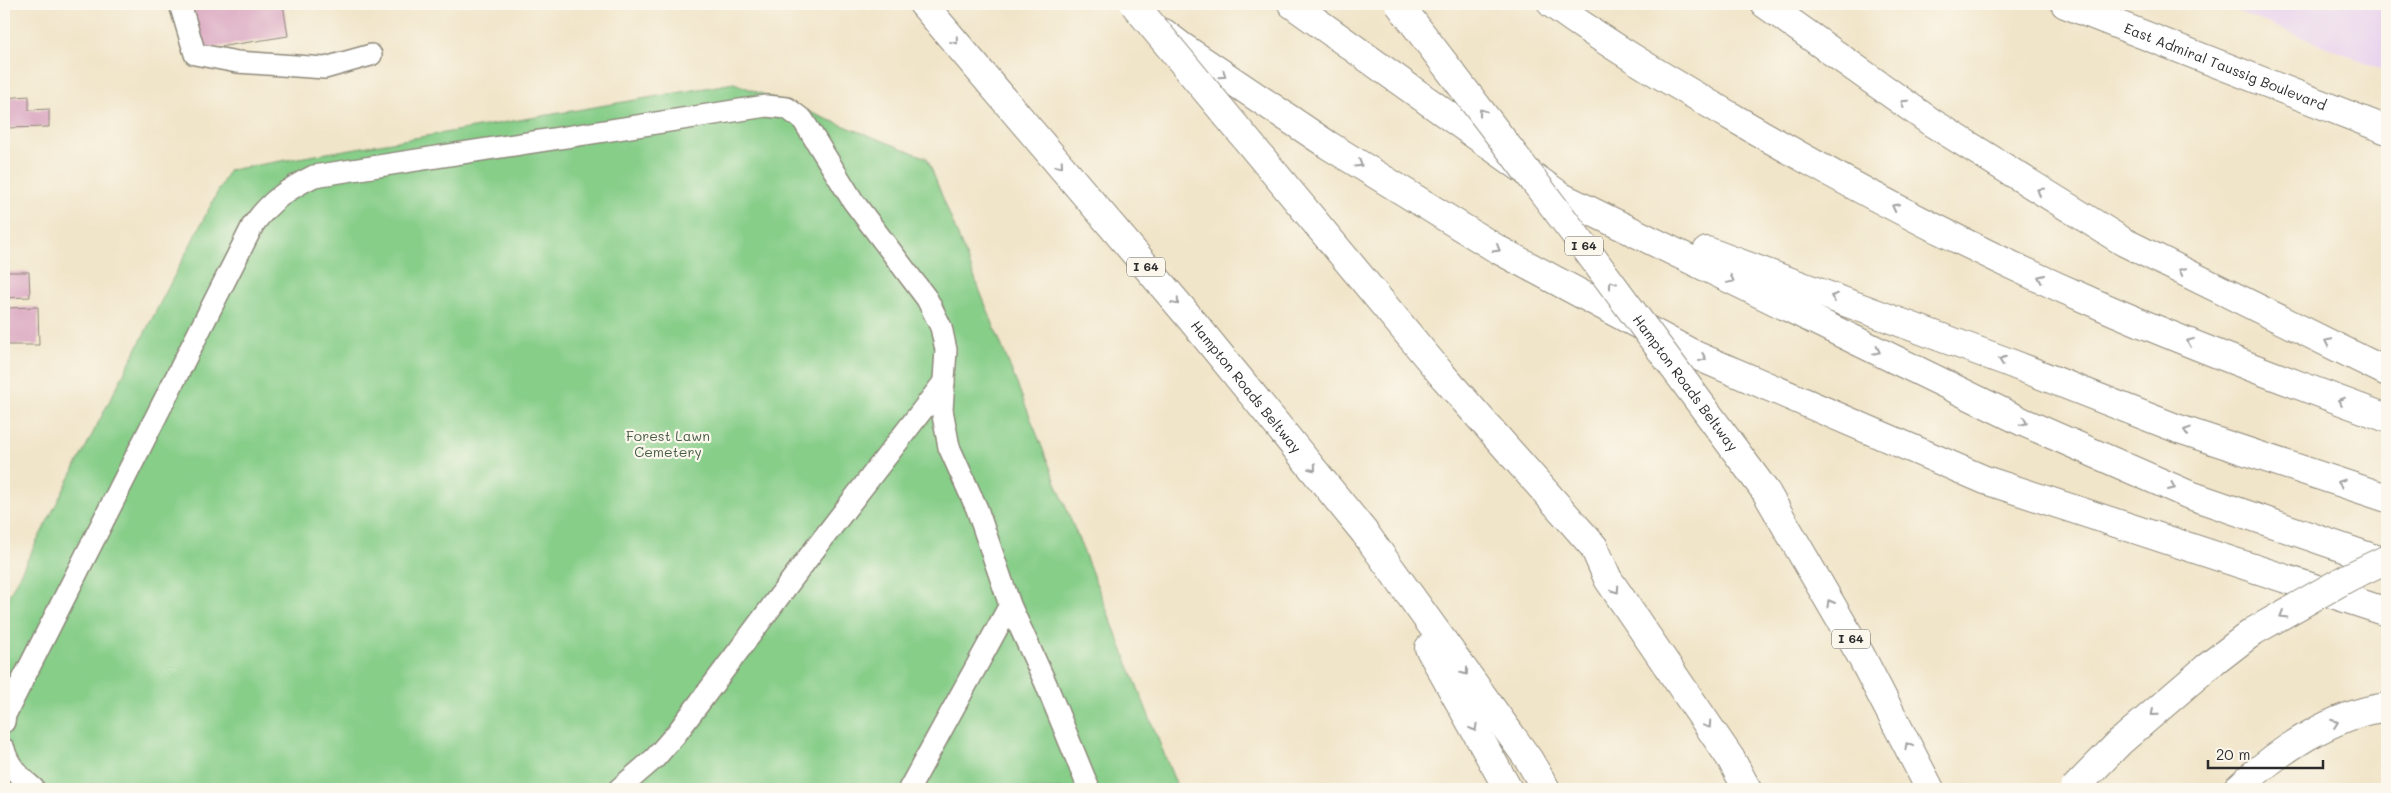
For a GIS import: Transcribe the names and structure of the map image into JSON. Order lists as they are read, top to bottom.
{
  "streets": {
    "main road": ["East Admiral Taussig Boulevard", "I 64", "Hampton Roads Beltway"]
  },
  "parks": ["Forest Lawn Cemetery"],
  "scale_bar": "20 m"
}
